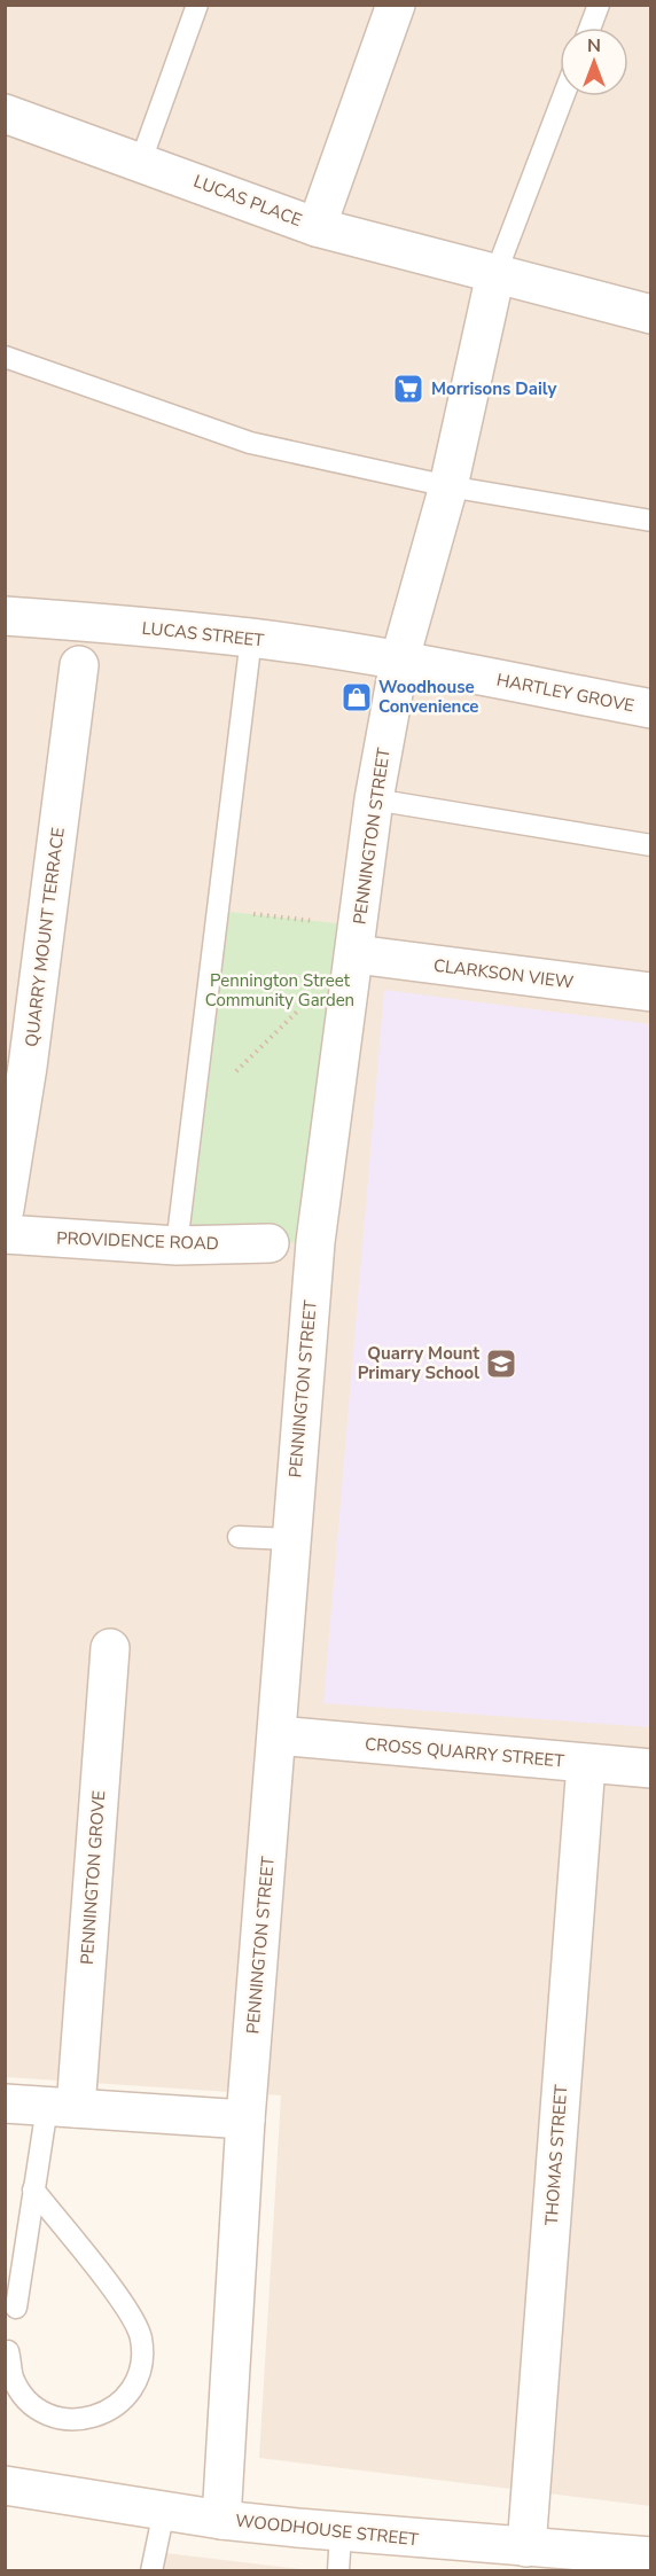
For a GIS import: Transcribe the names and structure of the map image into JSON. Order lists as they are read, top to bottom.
{
  "streets": {
    "street": [
      "LUCAS PLACE",
      "LUCAS STREET",
      "HARTLEY GROVE",
      "PENNINGTON STREET",
      "QUARRY MOUNT TERRACE",
      "CLARKSON VIEW",
      "PROVIDENCE ROAD",
      "CROSS QUARRY STREET",
      "PENNINGTON GROVE",
      "THOMAS STREET",
      "WOODHOUSE STREET"
    ]
  },
  "crossings": [
    ["LUCAS PLACE", "PENNINGTON STREET"],
    ["LUCAS STREET", "HARTLEY GROVE"],
    ["LUCAS STREET", "PENNINGTON STREET"],
    ["HARTLEY GROVE", "PENNINGTON STREET"],
    ["PENNINGTON STREET", "CLARKSON VIEW"],
    ["PENNINGTON STREET", "CROSS QUARRY STREET"],
    ["PENNINGTON STREET", "WOODHOUSE STREET"],
    ["CROSS QUARRY STREET", "THOMAS STREET"],
    ["THOMAS STREET", "WOODHOUSE STREET"]
  ],
  "parks": ["Pennington Street Community Garden"],
  "places": {
    "supermarket": ["Morrisons Daily"],
    "shop": ["Woodhouse Convenience"],
    "school or university": ["Quarry Mount Primary School"]
  },
  "north": "top"
}
